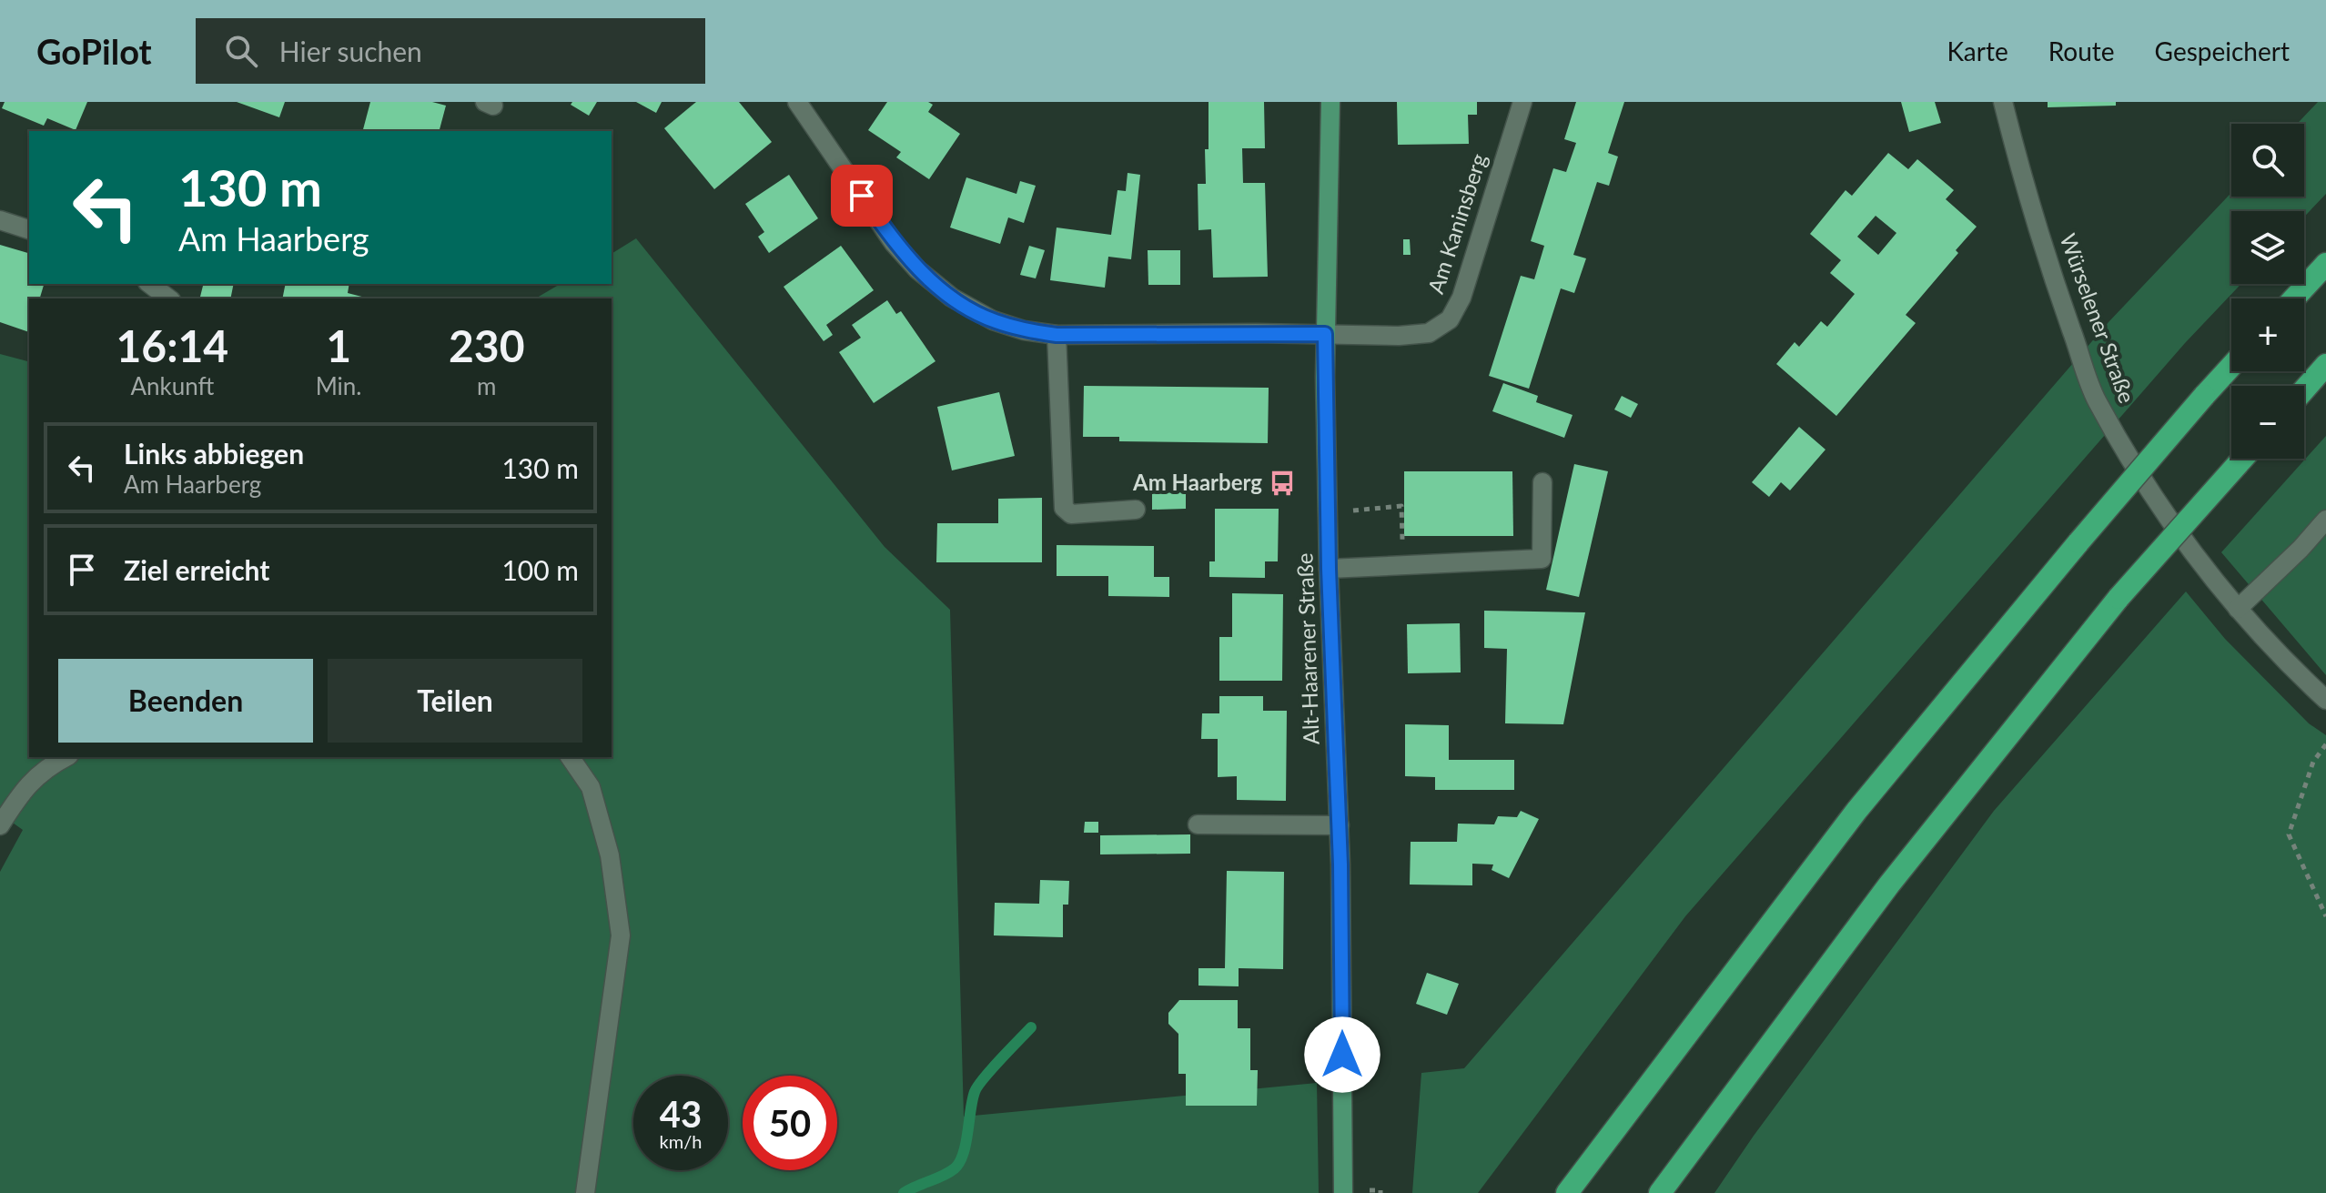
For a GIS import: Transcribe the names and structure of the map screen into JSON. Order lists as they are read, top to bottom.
{
  "streets": {
    "main road": ["Alt-Haarener Straße"],
    "street": ["Am Kaninsberg", "Würselener Straße"]
  },
  "crossings": [
    ["Am Kaninsberg", "Alt-Haarener Straße"]
  ],
  "places": {
    "bus stop": ["Am Haarberg"]
  },
  "page": {
    "header": "GoPilot",
    "search": "Hier suchen",
    "nav": ["Karte", "Route", "Gespeichert"],
    "map_buttons": ["+", "−"],
    "turn": ["130 m", "Am Haarberg"],
    "eta": [
      "16:14",
      "Ankunft",
      "1",
      "Min.",
      "230",
      "m"
    ],
    "list": [
      {
        "name": "Links abbiegen",
        "note": "Am Haarberg",
        "value": "130 m"
      },
      {
        "name": "Ziel erreicht",
        "value": "100 m"
      }
    ],
    "buttons": ["Beenden", "Teilen"],
    "speed": "43 km/h",
    "limit": "50"
  }
}
